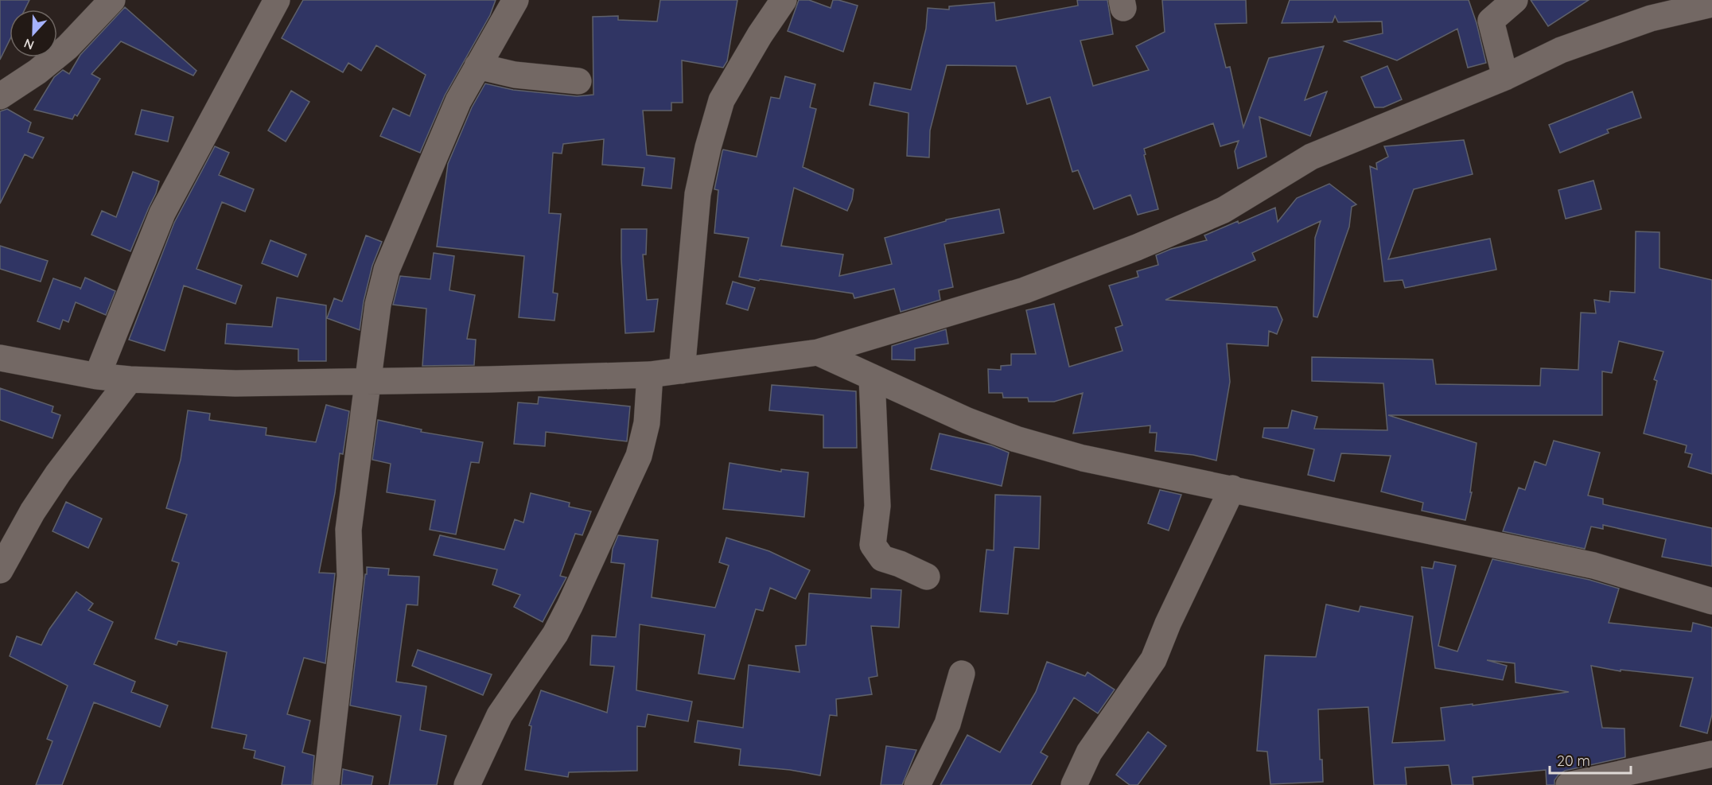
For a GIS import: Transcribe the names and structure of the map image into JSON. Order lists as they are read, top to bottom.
{
  "scale_bar": "20 m",
  "north": "bottom"
}
